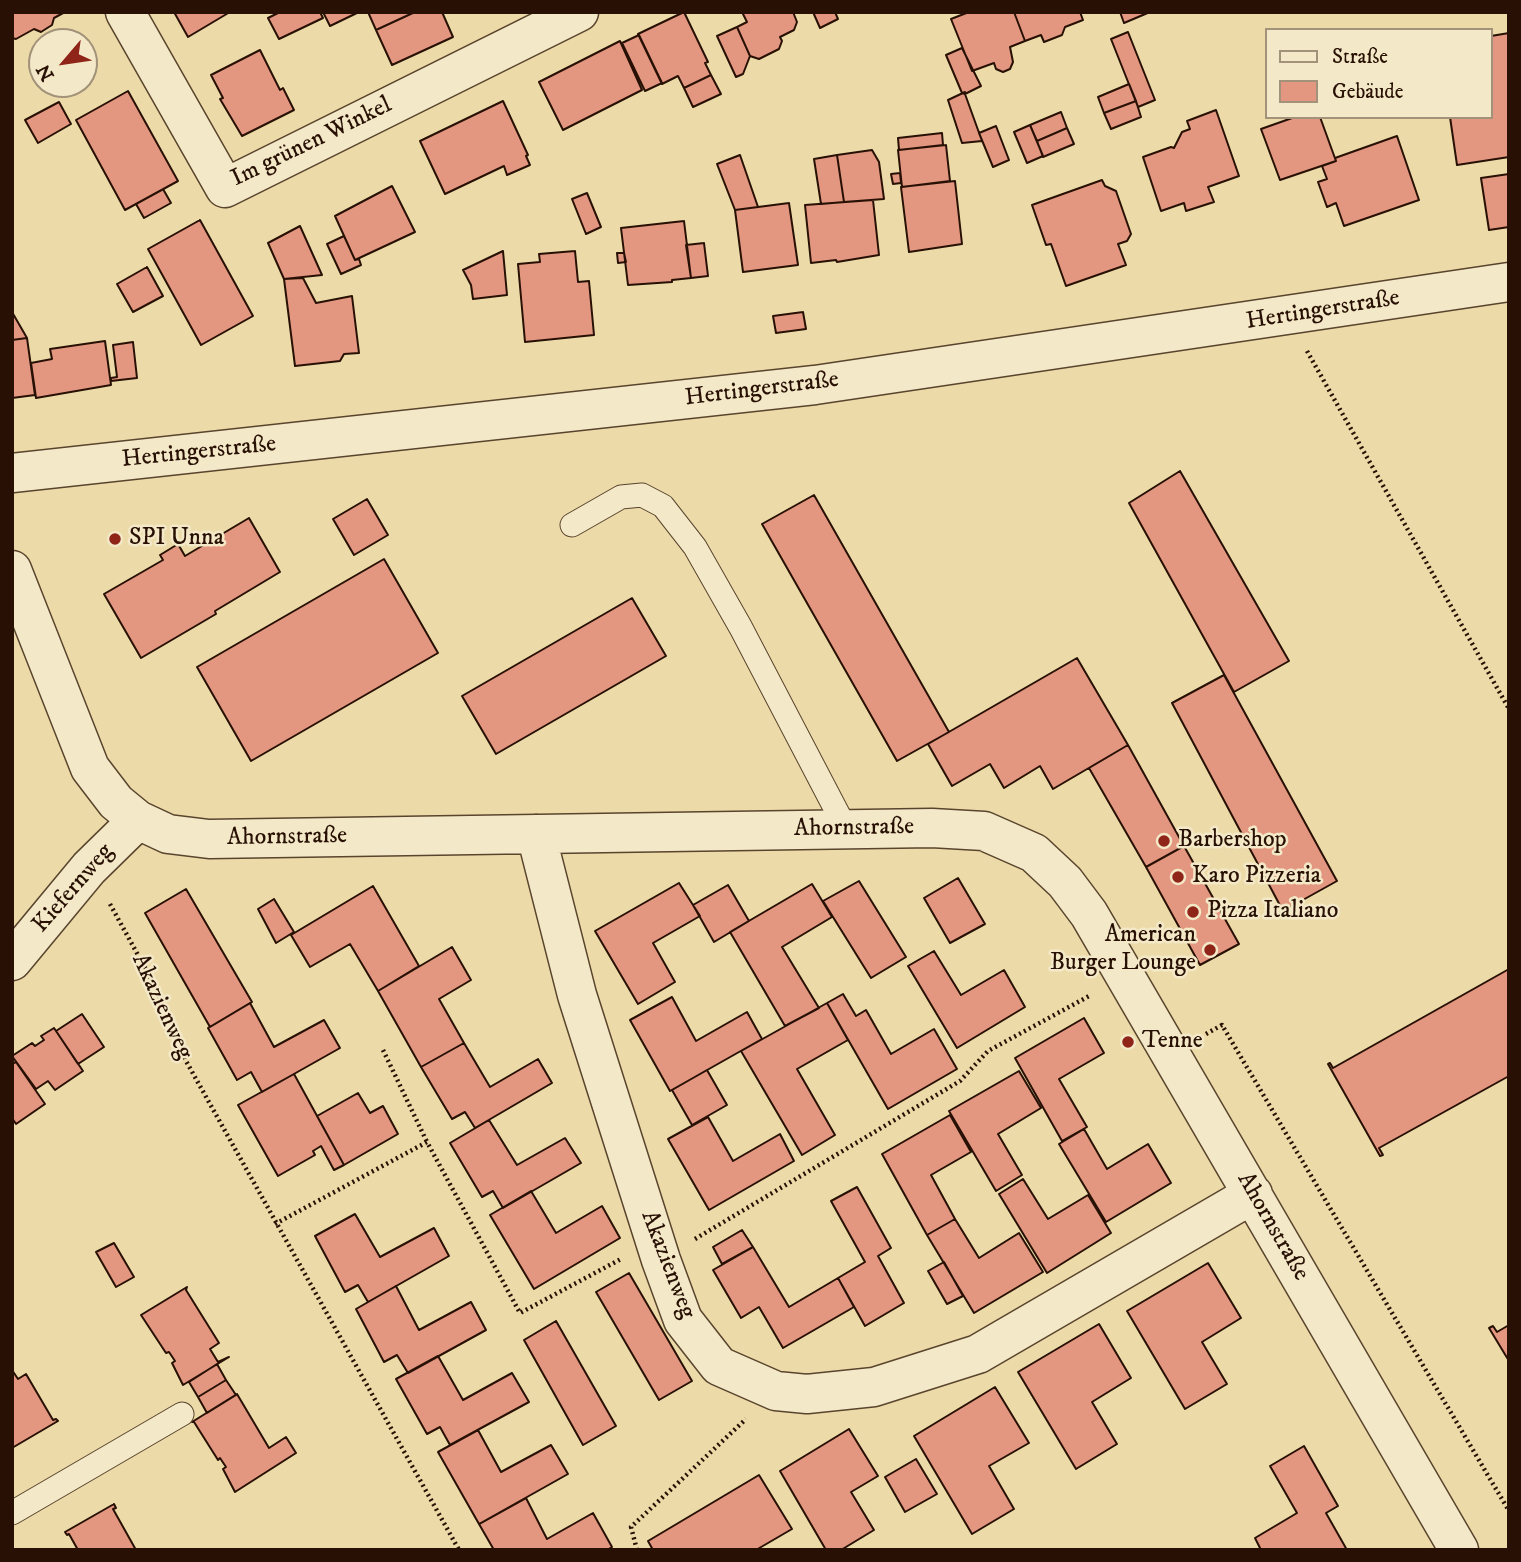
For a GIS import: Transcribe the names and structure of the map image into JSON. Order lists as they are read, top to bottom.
{
  "streets": {
    "street": [
      "Im grünen Winkel",
      "Hertingerstraße",
      "Ahornstraße",
      "Kiefernweg",
      "Akazienweg"
    ]
  },
  "crossings": [
    ["Ahornstraße", "Kiefernweg"],
    ["Ahornstraße", "Akazienweg"],
    ["Kiefernweg", "Akazienweg"]
  ],
  "places": [
    "SPI Unna",
    "Barbershop",
    "Karo Pizzeria",
    "Pizza Italiano",
    "American Burger Lounge",
    "Tenne"
  ],
  "legend": ["Straße", "Gebäude"],
  "north": "bottom left"
}
